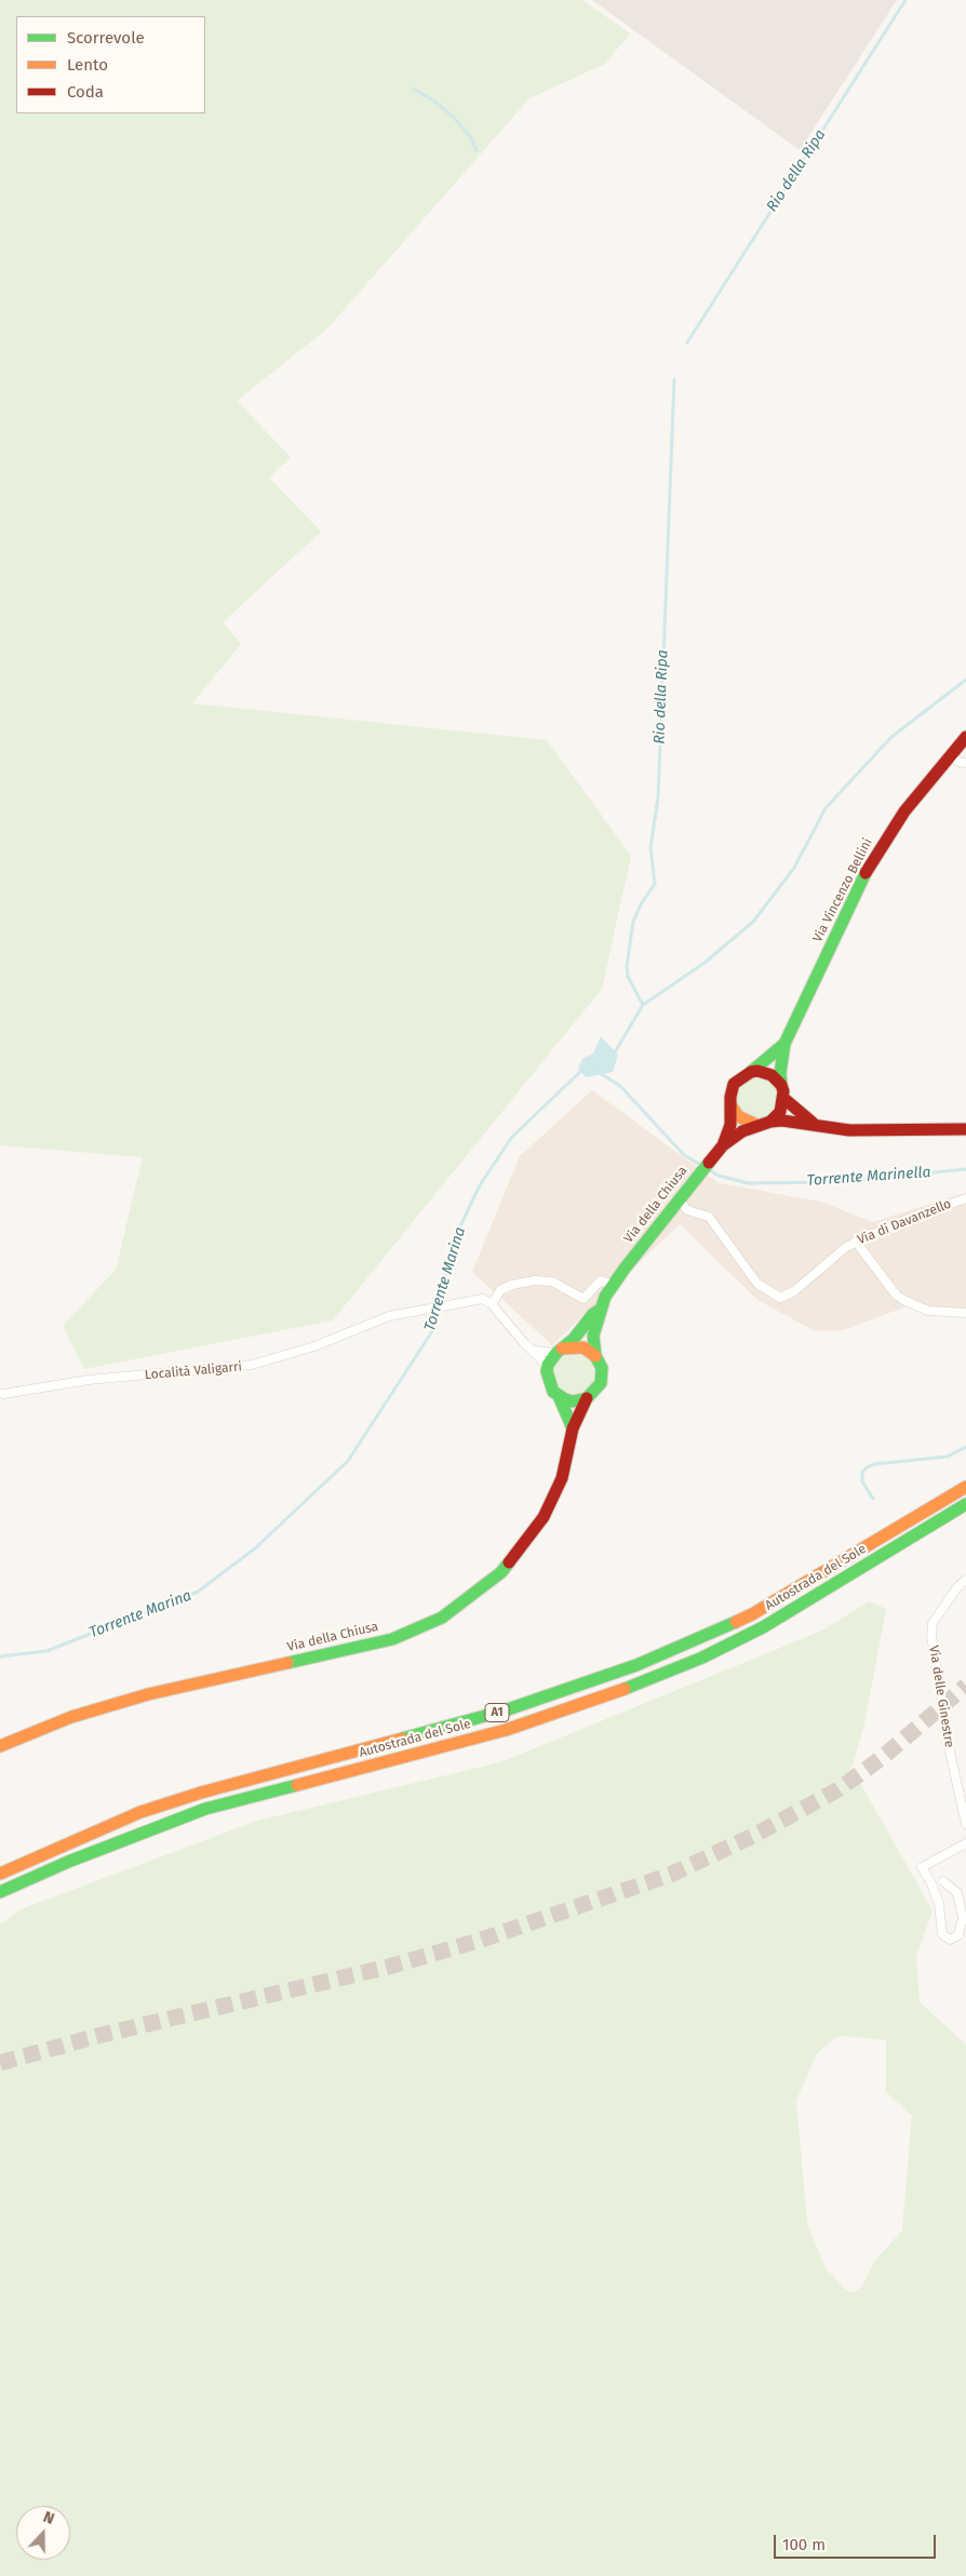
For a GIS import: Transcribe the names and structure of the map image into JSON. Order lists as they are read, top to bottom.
{
  "streets": {
    "main road": [
      "Via Vincenzo Bellini",
      "Via della Chiusa",
      "Autostrada del Sole",
      "A1"
    ],
    "street": ["Via di Davanzello", "Località Valigarri", "Via delle Ginestre"]
  },
  "crossings": [
    ["Via Vincenzo Bellini", "Via della Chiusa"],
    ["Via della Chiusa", "Via di Davanzello"]
  ],
  "water": ["Rio della Ripa", "Torrente Marinella", "Torrente Marina"],
  "legend": ["Scorrevole", "Lento", "Coda"],
  "scale_bar": "100 m",
  "north": "top"
}
